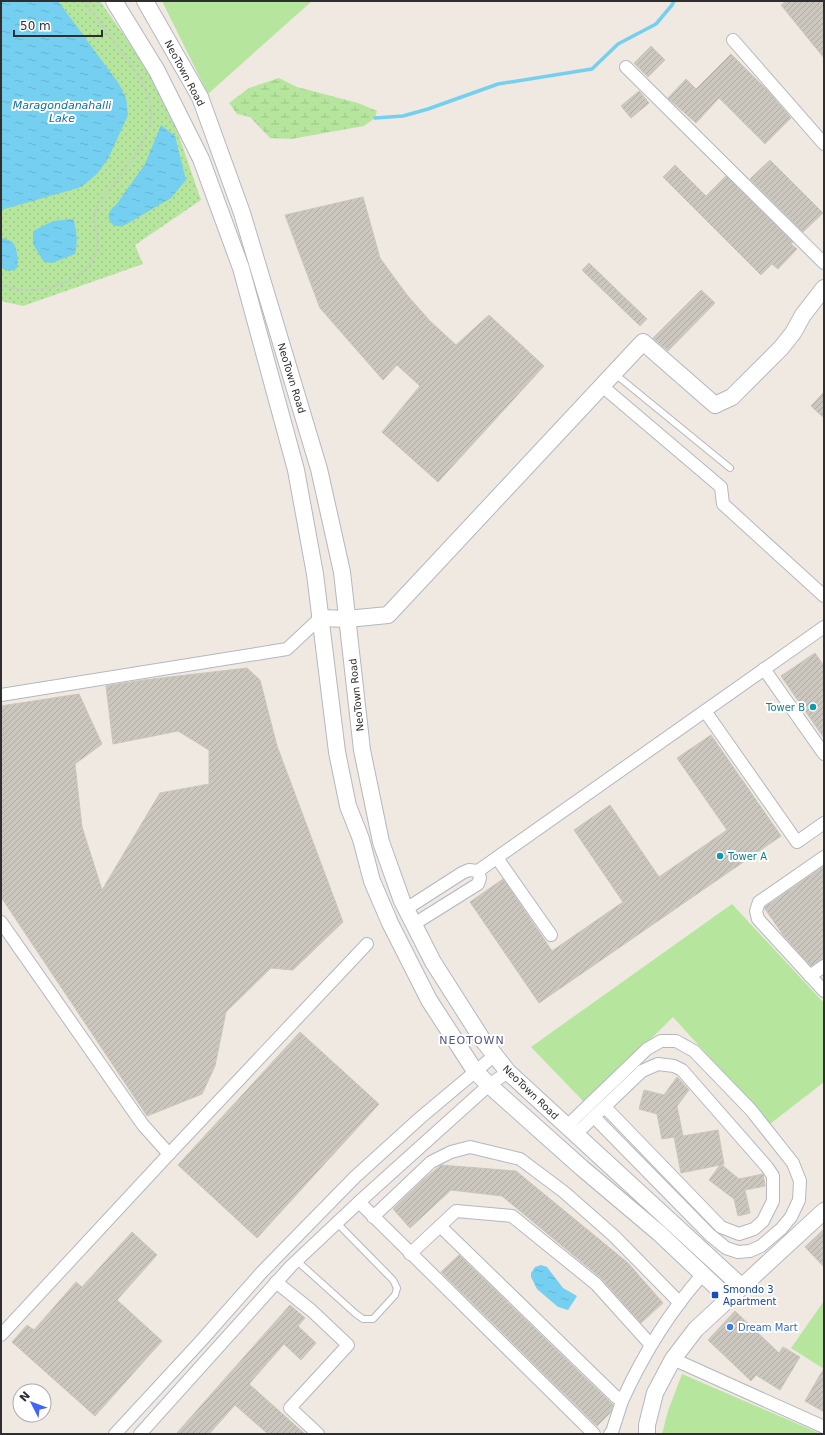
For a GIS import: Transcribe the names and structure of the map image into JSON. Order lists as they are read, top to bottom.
{
  "streets": {
    "street": ["NeoTown Road"]
  },
  "districts": ["NEOTOWN"],
  "water": ["Maragondanahalli Lake"],
  "places": {
    "other": ["Tower B", "Tower A", "Dream Mart"],
    "transit": ["Smondo 3 Apartment"]
  },
  "scale_bar": "50 m",
  "north": "top left"
}
